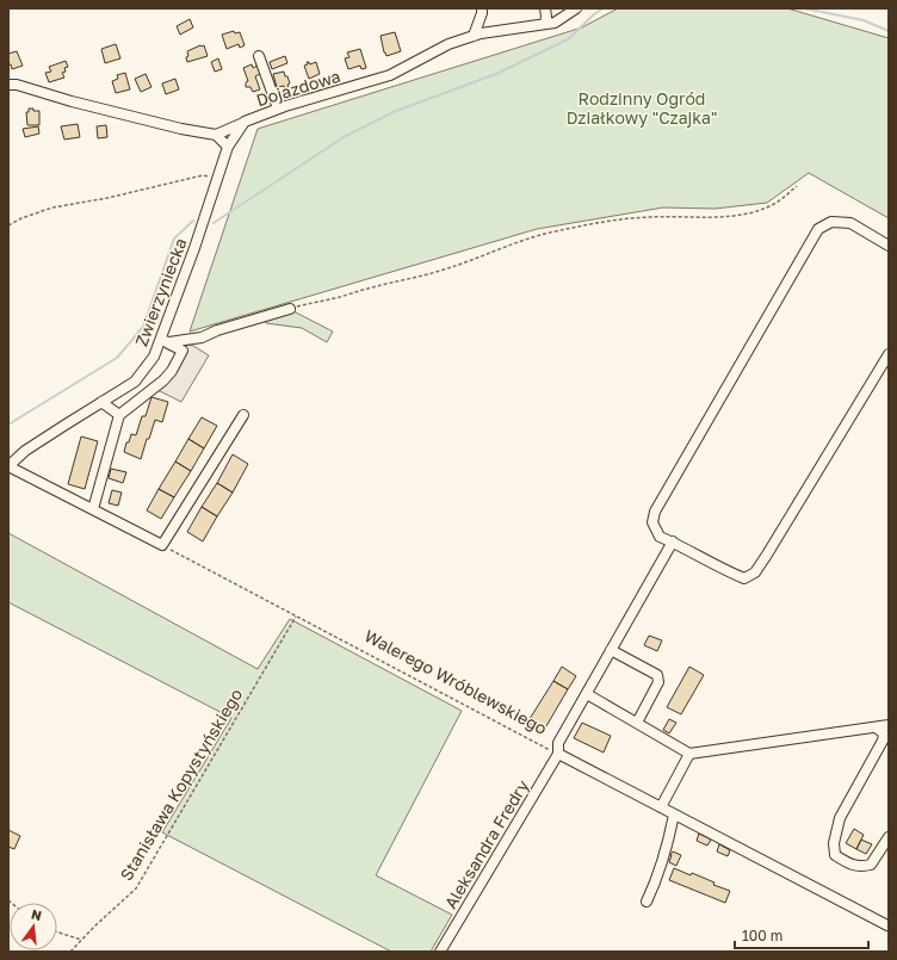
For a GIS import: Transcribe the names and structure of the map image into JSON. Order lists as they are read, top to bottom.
{
  "streets": {
    "street": [
      "Dojazdowa",
      "Zwierzyniecka",
      "Walerego Wróblewskiego",
      "Aleksandra Fredry"
    ],
    "path": ["Stanisława Kopystyńskiego"]
  },
  "crossings": [
    ["Dojazdowa", "Zwierzyniecka"],
    ["Walerego Wróblewskiego", "Stanisława Kopystyńskiego"],
    ["Walerego Wróblewskiego", "Aleksandra Fredry"]
  ],
  "parks": ["Rodzinny Ogród Działkowy \"Czajka\""],
  "scale_bar": "100 m",
  "north": "top"
}
